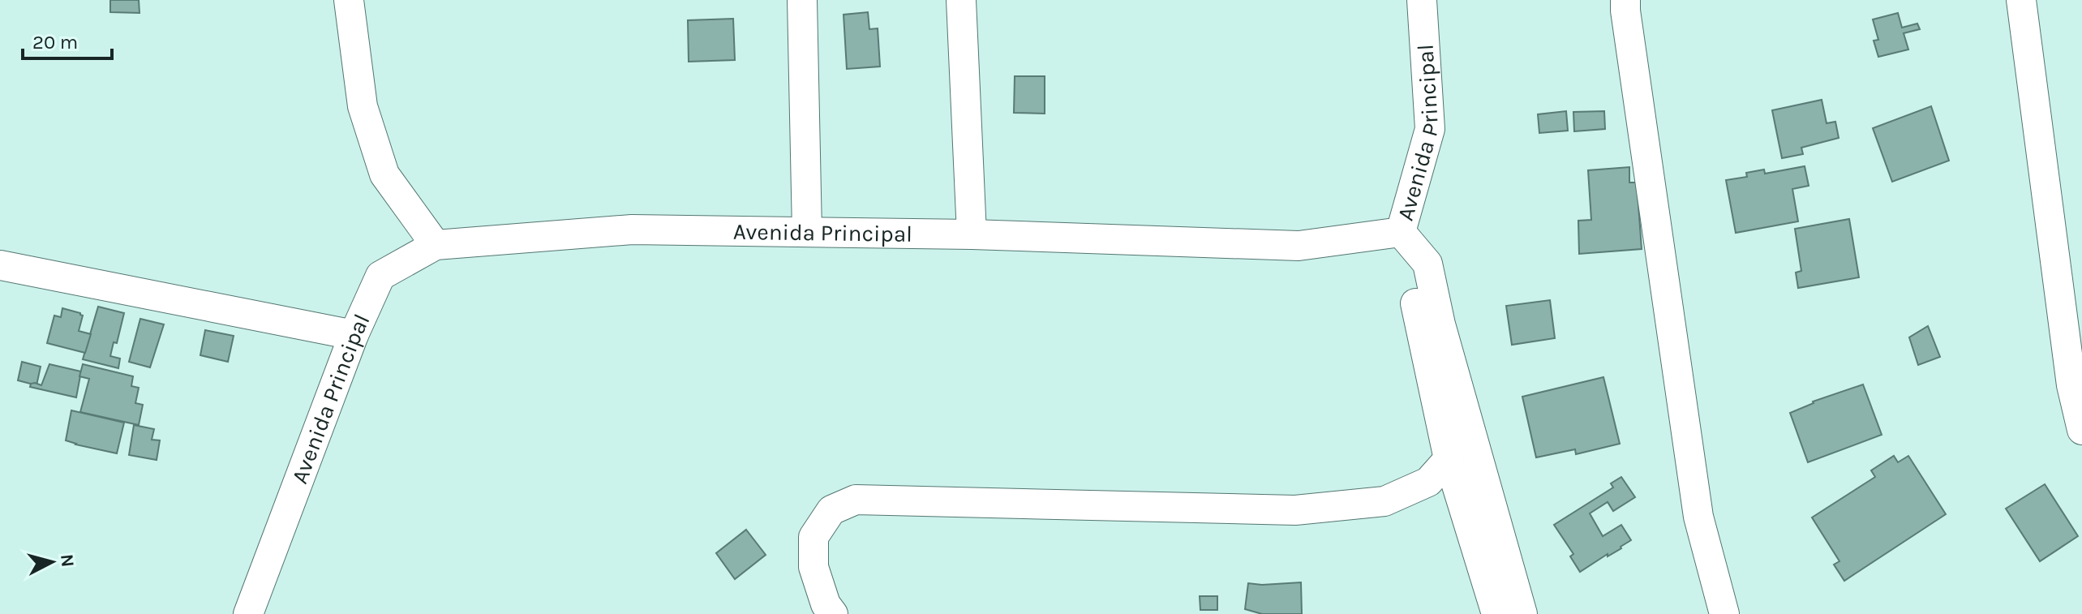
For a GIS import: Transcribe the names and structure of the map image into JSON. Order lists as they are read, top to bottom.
{
  "streets": {
    "street": ["Avenida Principal"]
  },
  "scale_bar": "20 m",
  "north": "right"
}
